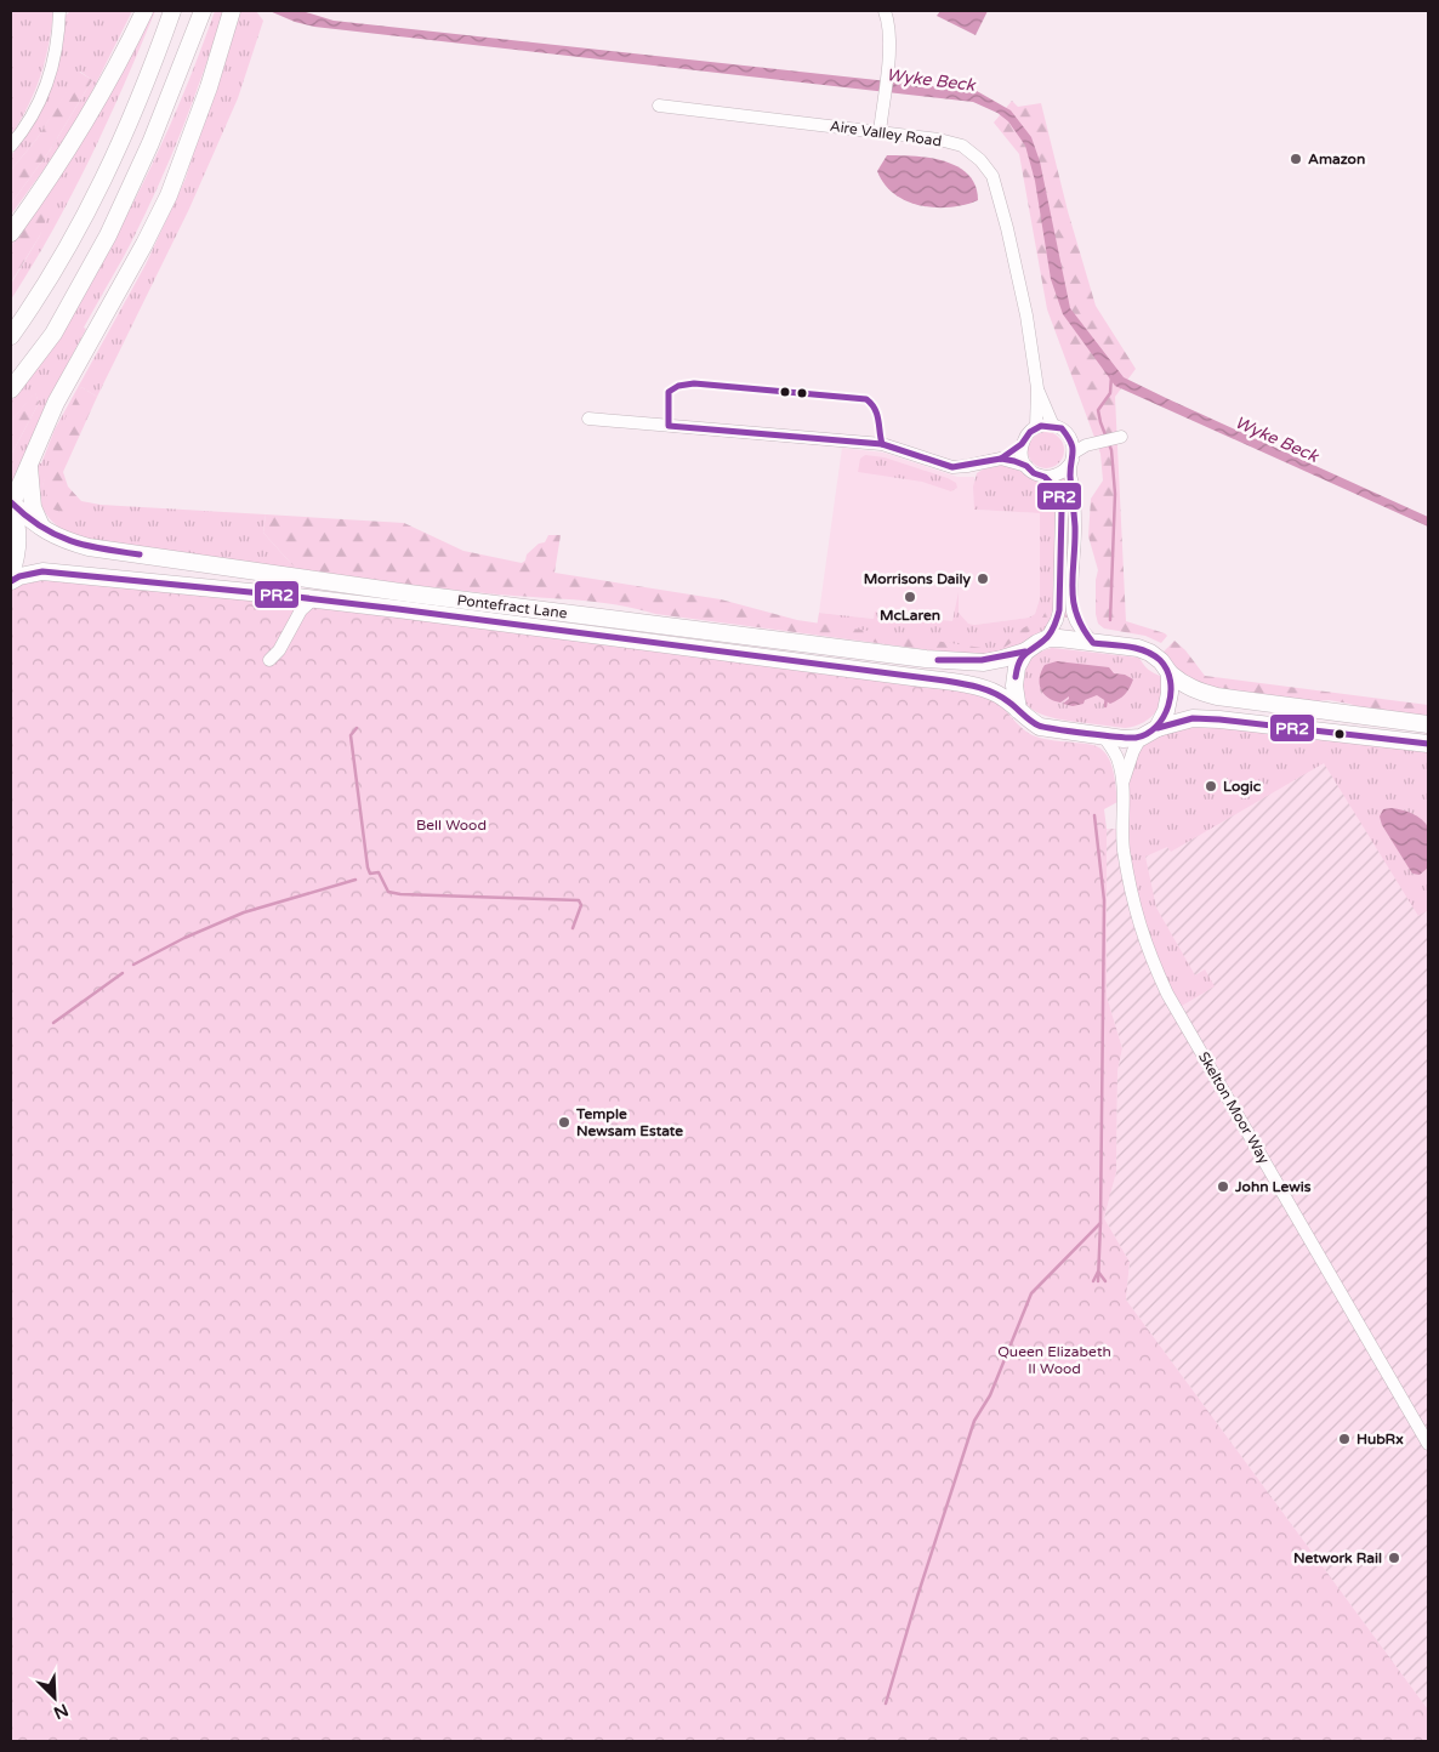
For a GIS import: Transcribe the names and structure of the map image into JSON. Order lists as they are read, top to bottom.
{
  "streets": {
    "highway": ["Pontefract Lane"],
    "street": ["Aire Valley Road", "Skelton Moor Way"]
  },
  "crossings": [
    ["Pontefract Lane", "Skelton Moor Way"]
  ],
  "water": ["Wyke Beck"],
  "parks": ["Bell Wood", "Queen Elizabeth II Wood"],
  "places": [
    "Amazon",
    "Morrisons Daily",
    "McLaren",
    "Logic",
    "Temple Newsam Estate",
    "John Lewis",
    "HubRx",
    "Network Rail"
  ],
  "lines": ["transit line PR2"],
  "north": "bottom right"
}
